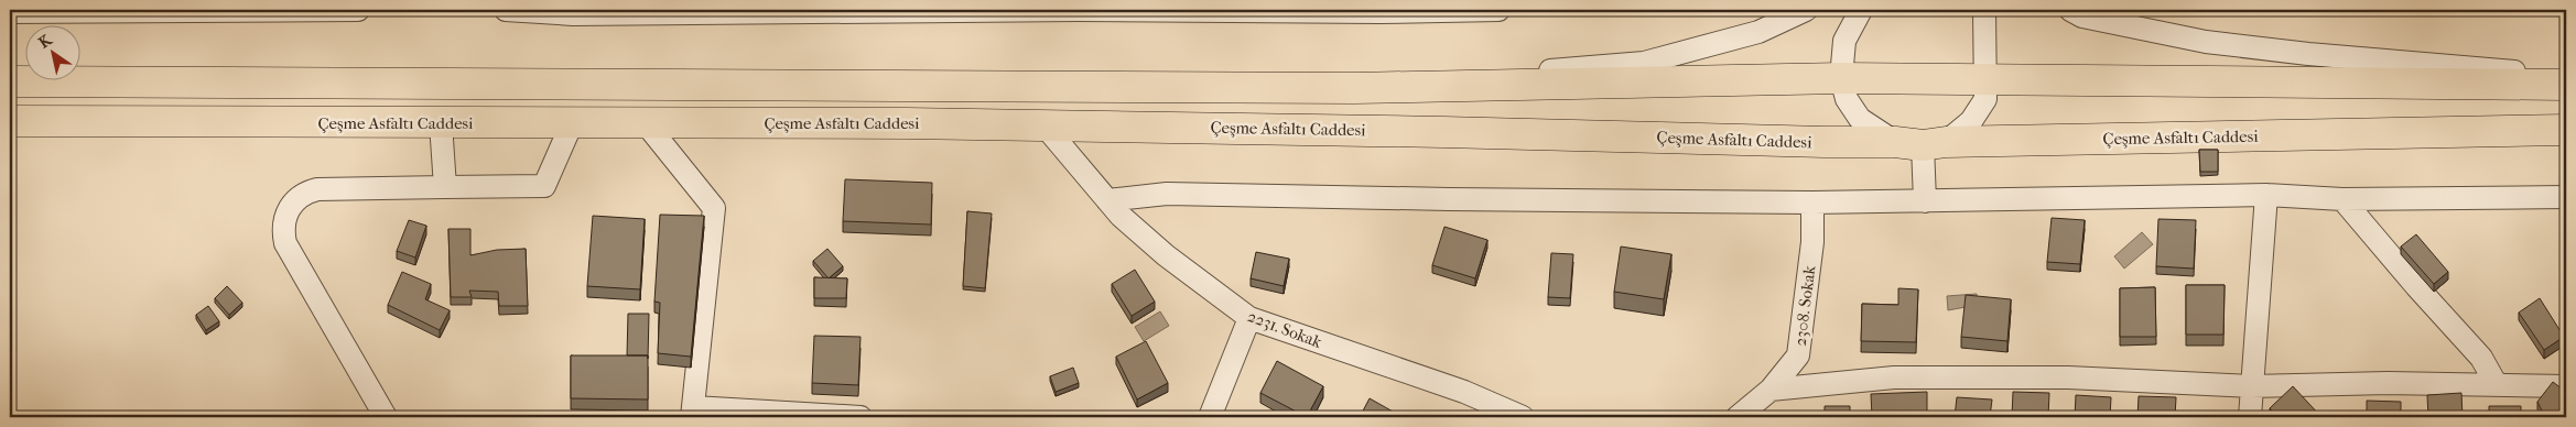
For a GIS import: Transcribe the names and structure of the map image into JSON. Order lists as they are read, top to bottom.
{
  "streets": {
    "highway": ["Çeşme Asfaltı Caddesi"],
    "street": ["2308. Sokak", "2231. Sokak"]
  },
  "crossings": [
    ["Çeşme Asfaltı Caddesi", "2231. Sokak"]
  ],
  "north": "top left"
}
